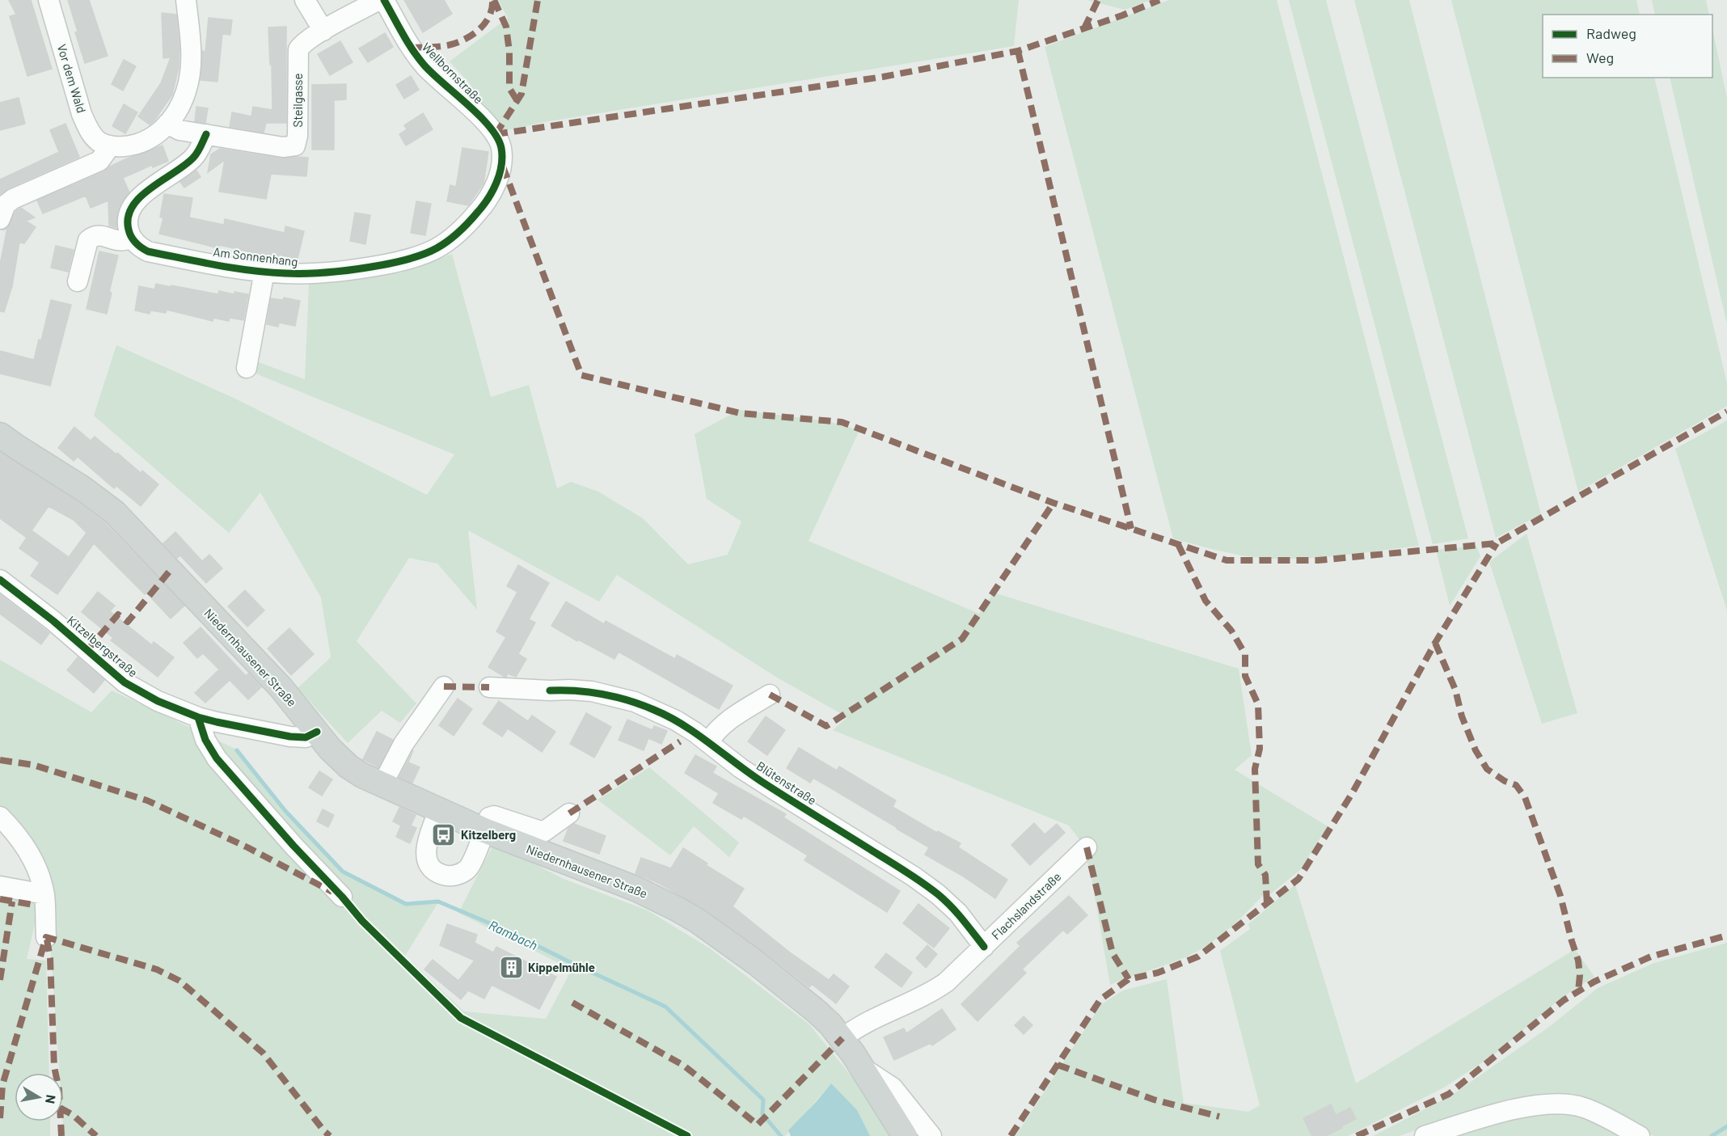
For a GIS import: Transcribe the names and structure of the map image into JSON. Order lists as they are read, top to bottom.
{
  "streets": {
    "main road": ["Niedernhausener Straße"],
    "street": [
      "Wellbornstraße",
      "Vor dem Wald",
      "Steilgasse",
      "Am Sonnenhang",
      "Kitzelbergstraße",
      "Blütenstraße",
      "Flachslandstraße"
    ]
  },
  "crossings": [
    ["Wellbornstraße", "Am Sonnenhang"],
    ["Kitzelbergstraße", "Niedernhausener Straße"],
    ["Niedernhausener Straße", "Flachslandstraße"],
    ["Blütenstraße", "Flachslandstraße"]
  ],
  "water": ["Rambach"],
  "places": {
    "bus stop": ["Kitzelberg"],
    "building": ["Kippelmühle"]
  },
  "legend": ["Radweg", "Weg"],
  "north": "right"
}
